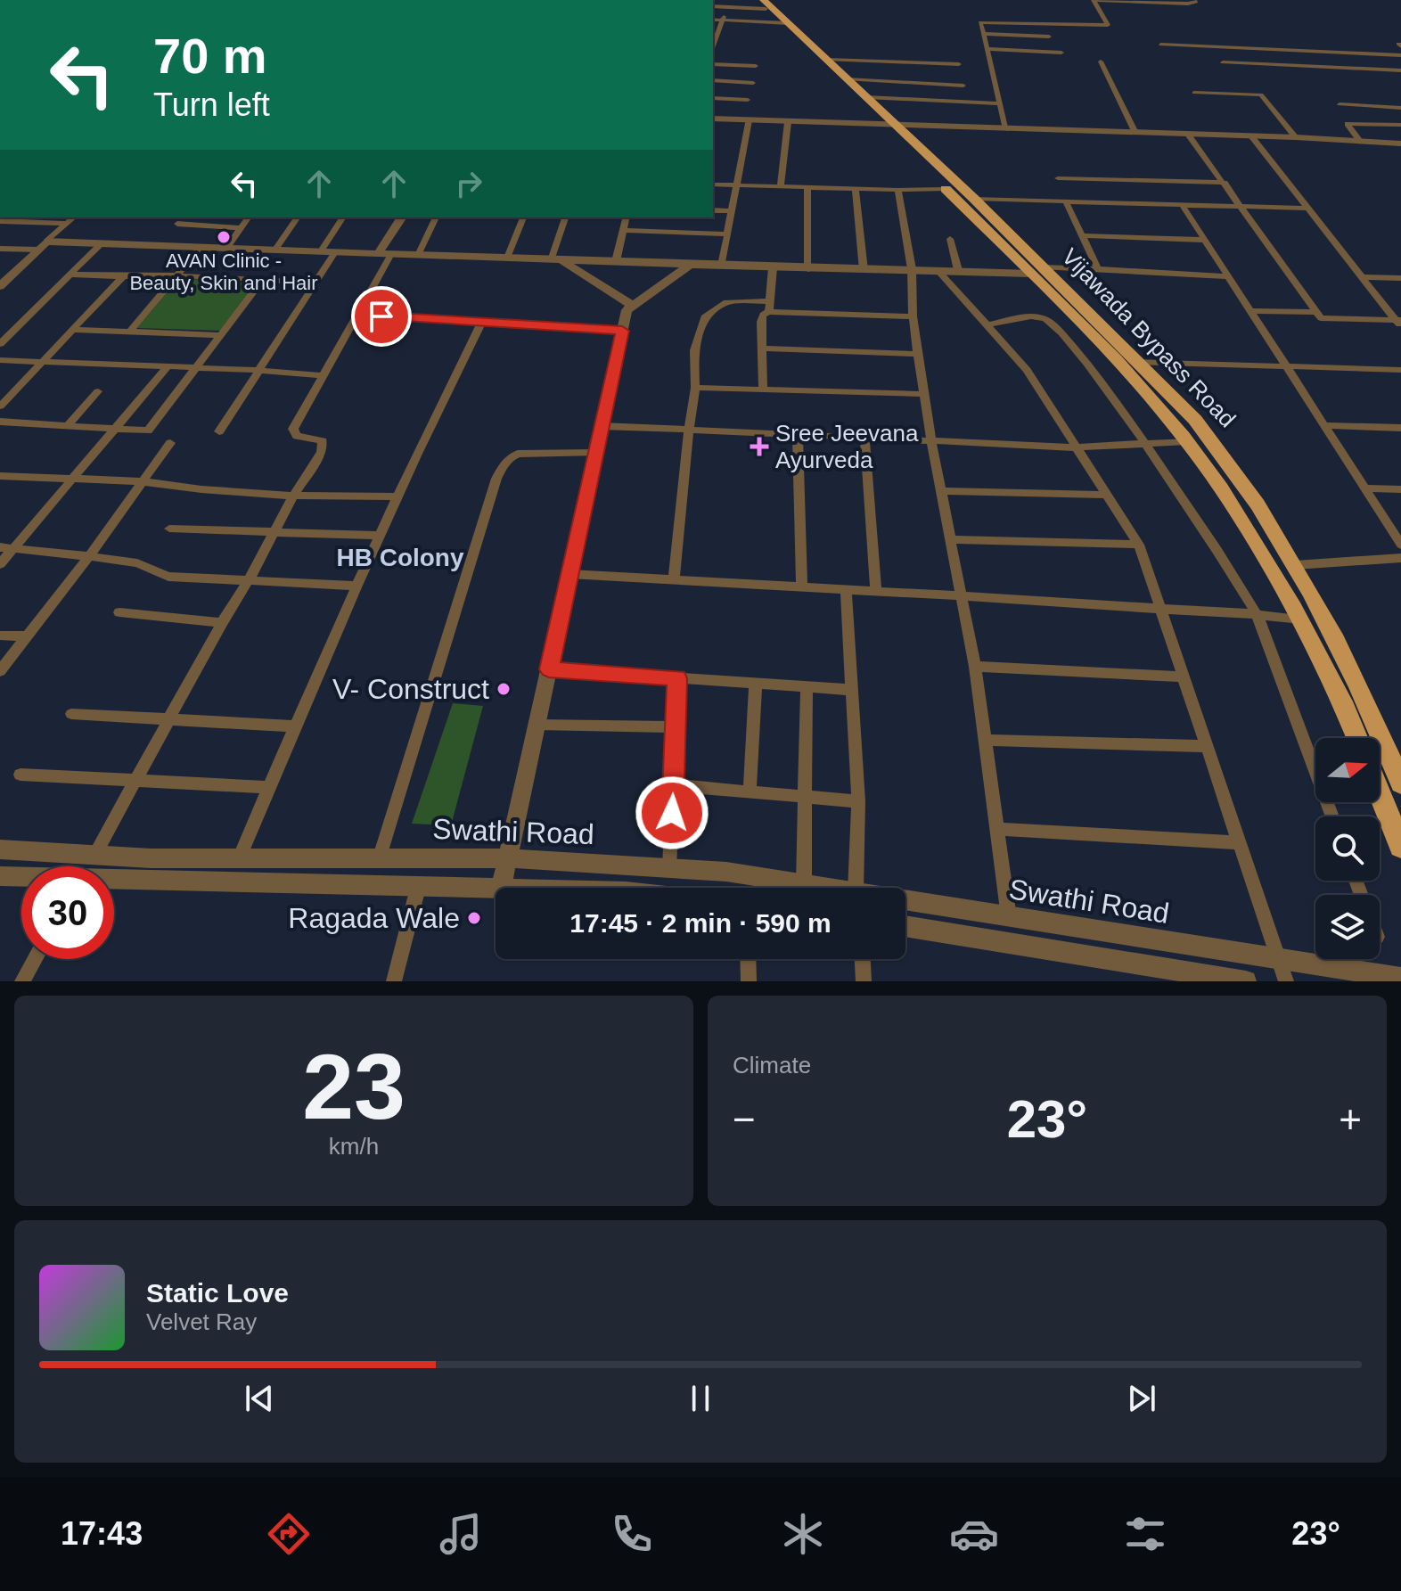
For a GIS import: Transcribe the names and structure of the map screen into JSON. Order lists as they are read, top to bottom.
{
  "streets": {
    "main road": ["Vijawada Bypass Road"],
    "street": ["Swathi Road"]
  },
  "districts": ["HB Colony"],
  "places": {
    "other": ["AVAN Clinic - Beauty, Skin and Hair", "V- Construct", "Ragada Wale"],
    "health": ["Sree Jeevana Ayurveda"]
  },
  "north": "right",
  "page": {
    "turn": ["70 m", "Turn left"],
    "limit": "30",
    "trip": "17:45 · 2 min · 590 m",
    "tile": [
      ["23", "km/h"],
      "Climate"
    ],
    "heat": ["−", "23°", "+"],
    "song": ["Static Love", "Velvet Ray"],
    "tabs": ["17:43", "23°"]
  }
}
